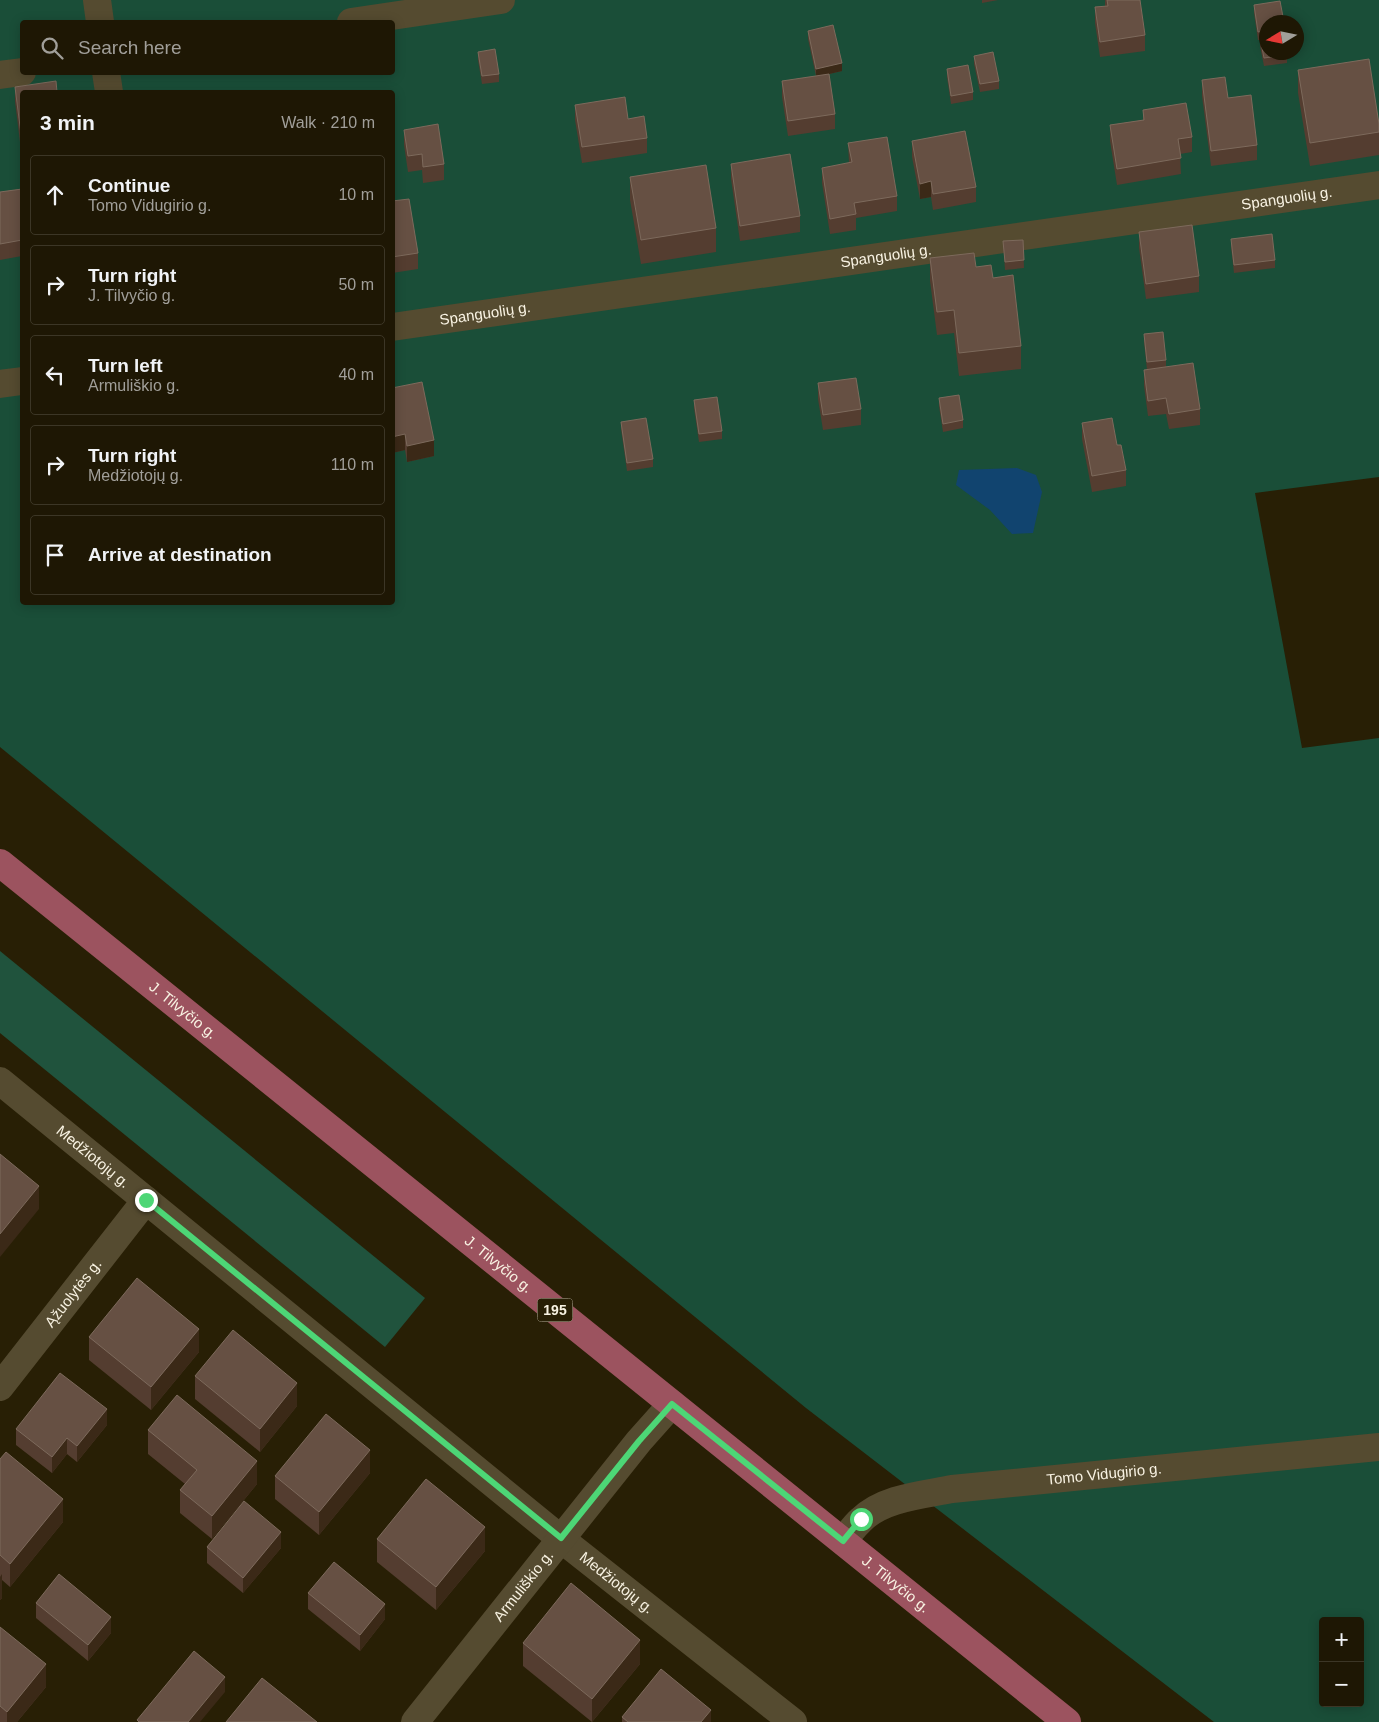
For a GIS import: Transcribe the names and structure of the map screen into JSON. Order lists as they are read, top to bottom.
{
  "streets": {
    "main road": ["J. Tilvyčio g.", "195"],
    "street": [
      "Spanguolių g.",
      "Medžiotojų g.",
      "Ąžuolytės g.",
      "Tomo Vidugirio g.",
      "Armuliškio g."
    ]
  },
  "crossings": [
    ["J. Tilvyčio g.", "Tomo Vidugirio g."],
    ["J. Tilvyčio g.", "Armuliškio g."],
    ["Medžiotojų g.", "Ąžuolytės g."],
    ["Medžiotojų g.", "Armuliškio g."]
  ],
  "north": "left",
  "page": {
    "search": "Search here",
    "heading": ["3 min", "Walk · 210 m"],
    "list": [
      ["Continue", "Tomo Vidugirio g.", "10 m"],
      ["Turn right", "J. Tilvyčio g.", "50 m"],
      ["Turn left", "Armuliškio g.", "40 m"],
      ["Turn right", "Medžiotojų g.", "110 m"],
      "Arrive at destination"
    ],
    "map_buttons": ["+", "−"]
  }
}
